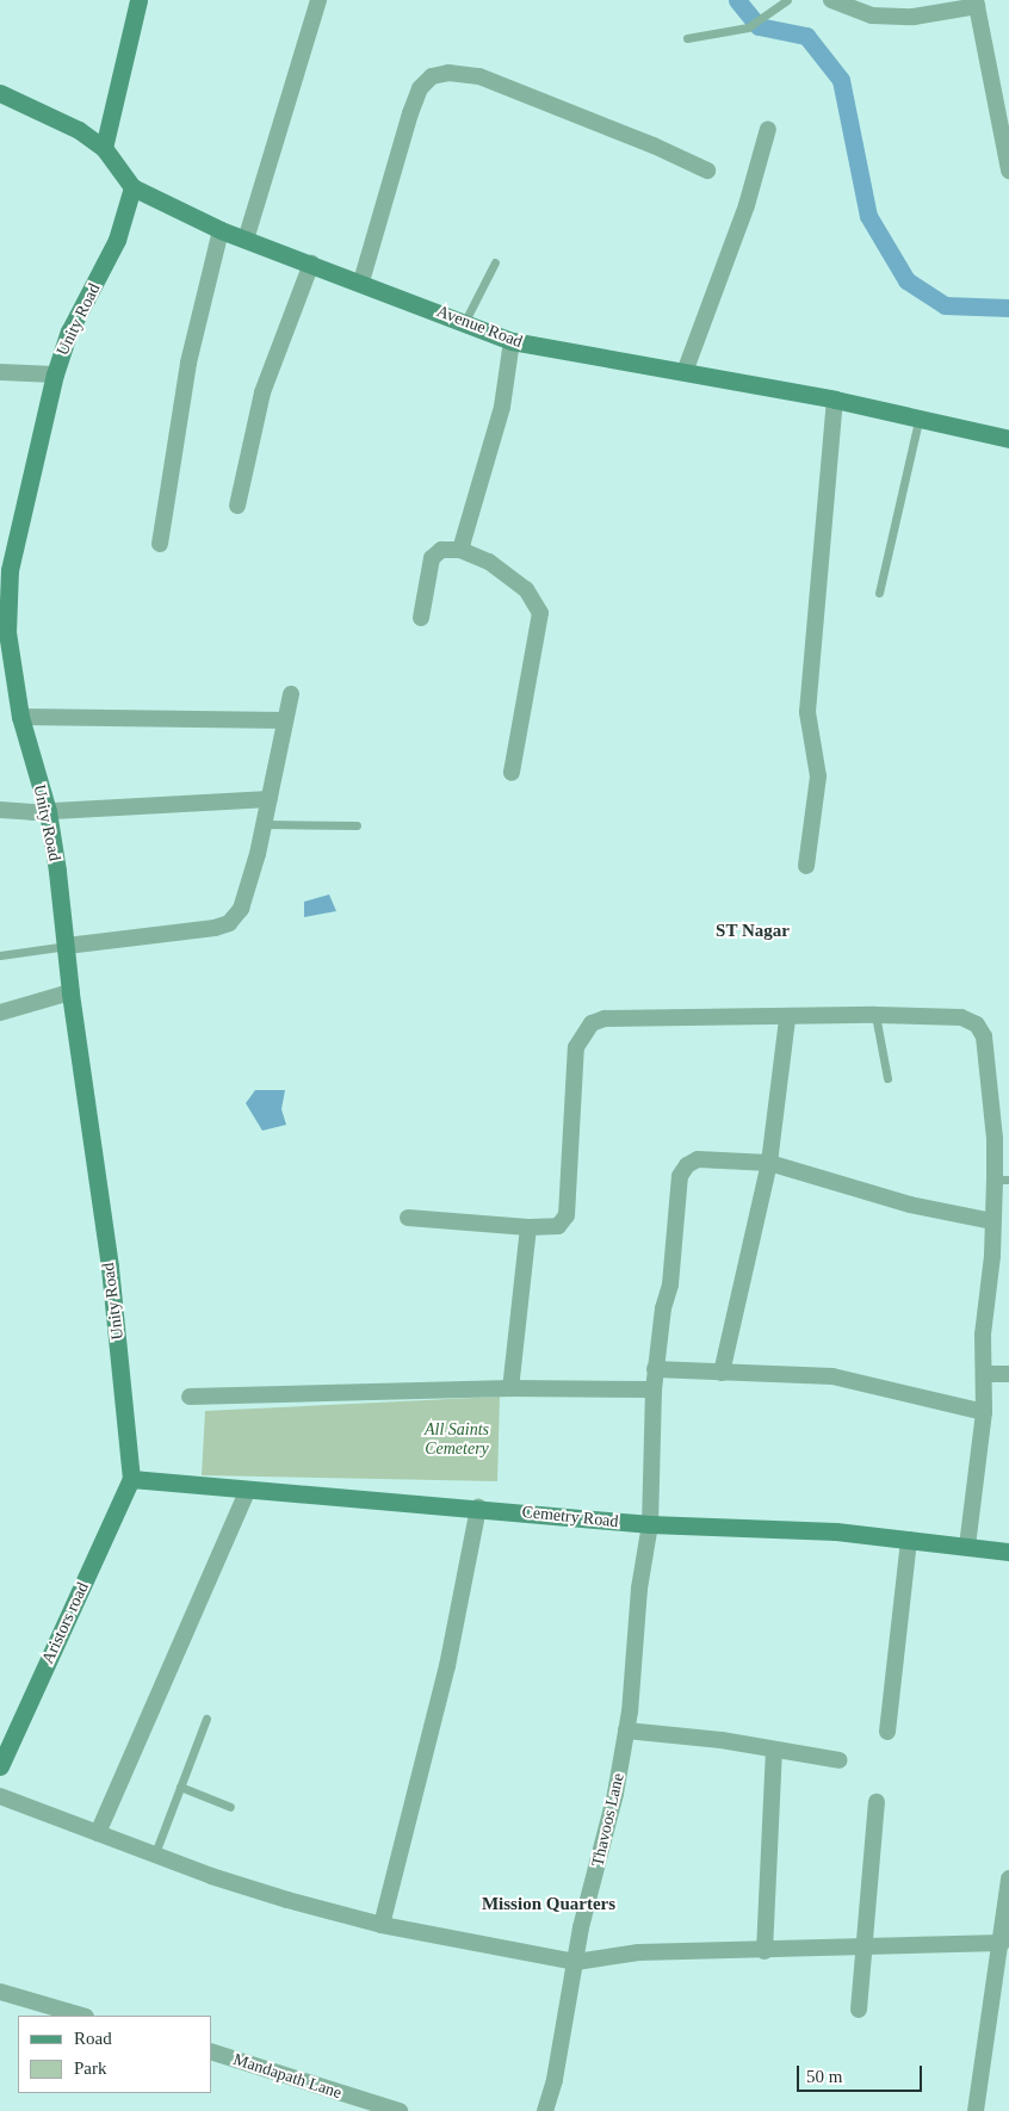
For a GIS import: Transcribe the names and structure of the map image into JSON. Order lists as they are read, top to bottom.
{
  "streets": {
    "street": [
      "Unity Road",
      "Avenue Road",
      "Cemetry Road",
      "Aristors road",
      "Thavoos Lane",
      "Mandapath Lane"
    ]
  },
  "crossings": [
    ["Unity Road", "Avenue Road"],
    ["Unity Road", "Cemetry Road"],
    ["Unity Road", "Aristors road"],
    ["Cemetry Road", "Aristors road"],
    ["Cemetry Road", "Thavoos Lane"]
  ],
  "districts": ["ST Nagar", "Mission Quarters"],
  "parks": ["All Saints Cemetery"],
  "legend": ["Road", "Park"],
  "scale_bar": "50 m"
}
